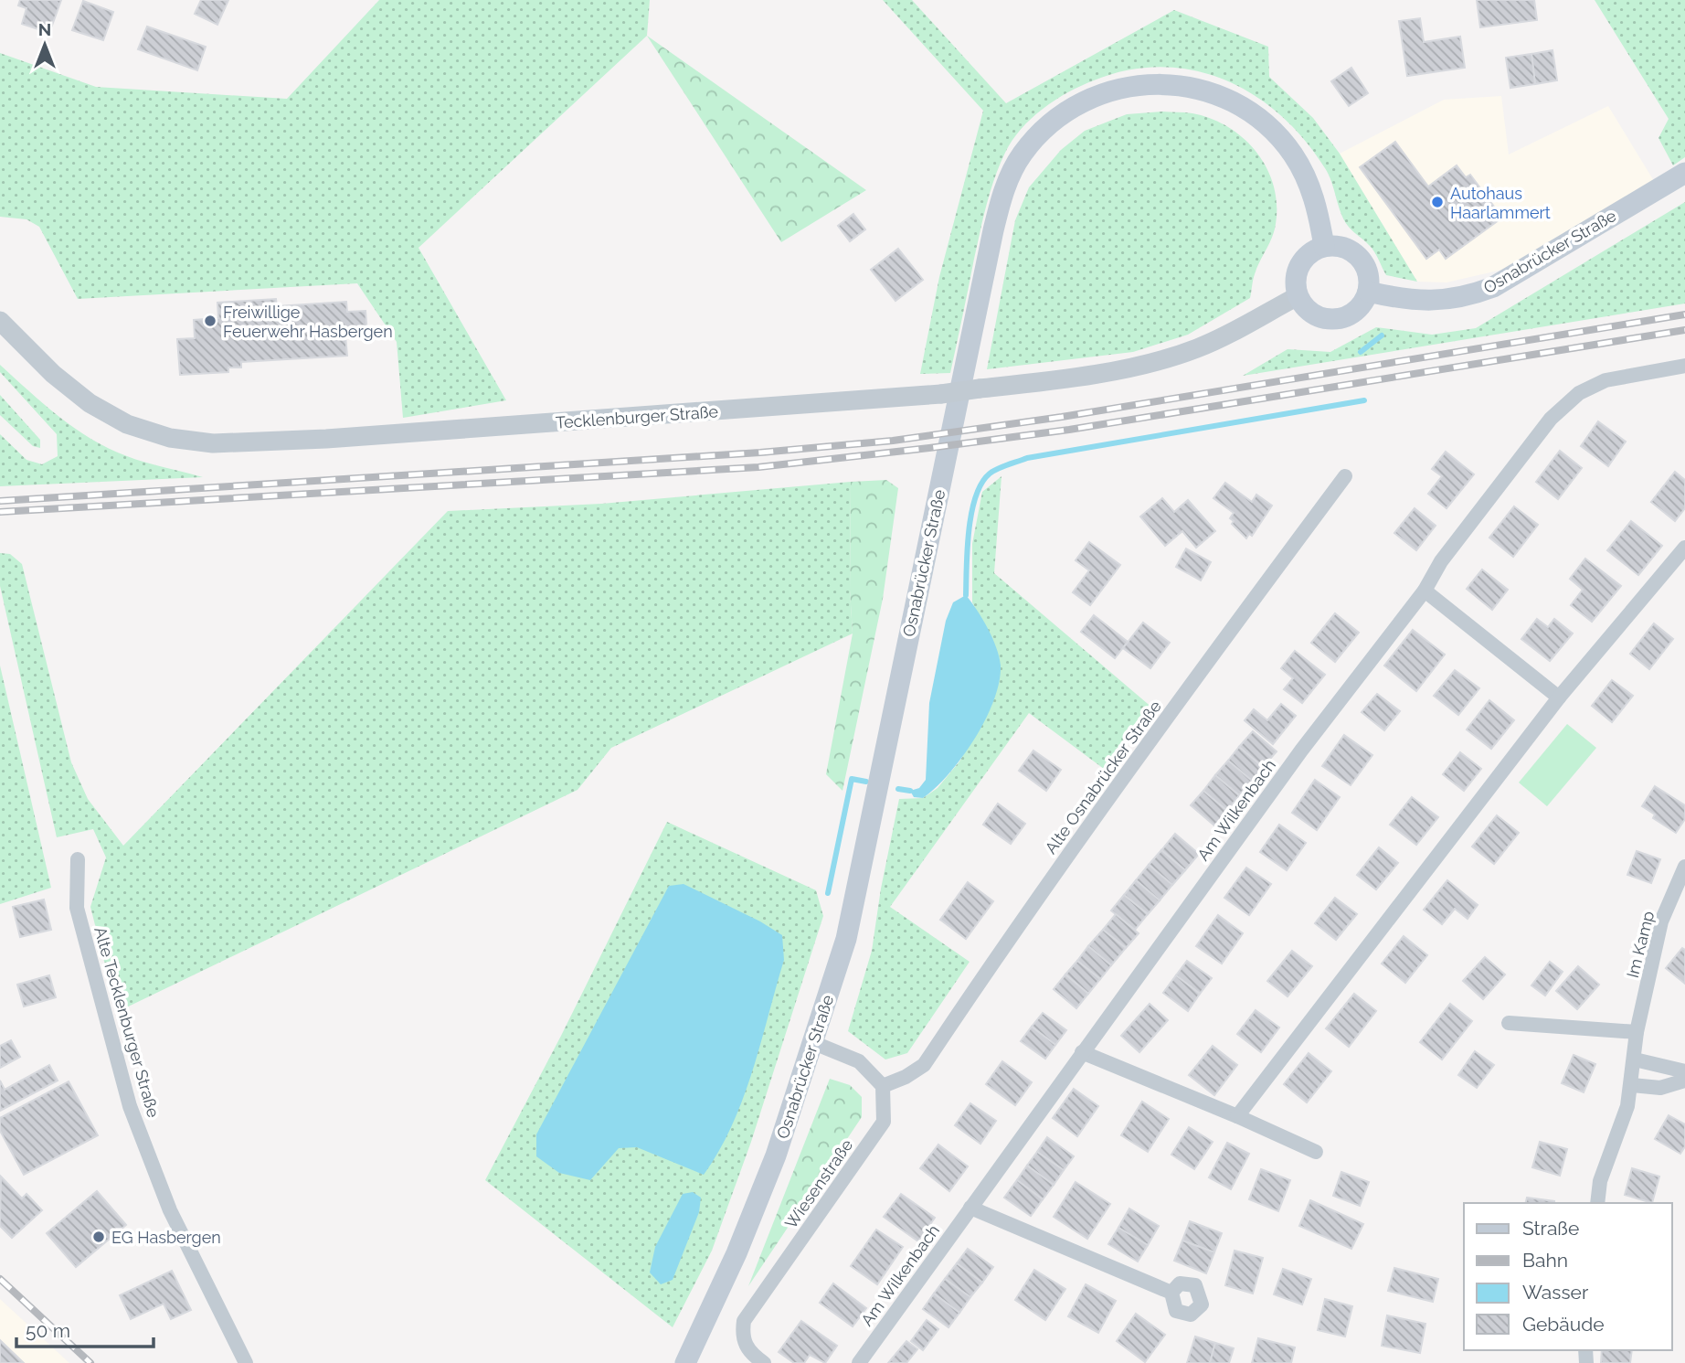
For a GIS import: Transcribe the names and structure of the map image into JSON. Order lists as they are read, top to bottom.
{
  "streets": {
    "main road": ["Osnabrücker Straße"],
    "street": [
      "Tecklenburger Straße",
      "Alte Osnabrücker Straße",
      "Am Wilkenbach",
      "Im Kamp",
      "Alte Tecklenburger Straße",
      "Wiesenstraße"
    ]
  },
  "crossings": [
    ["Osnabrücker Straße", "Tecklenburger Straße"],
    ["Alte Osnabrücker Straße", "Wiesenstraße"]
  ],
  "places": ["Autohaus Haarlammert", "Freiwillige Feuerwehr Hasbergen", "EG Hasbergen"],
  "legend": [
    "Straße",
    "Bahn",
    "Wasser",
    "Gebäude"
  ],
  "scale_bar": "50 m",
  "north": "top"
}
